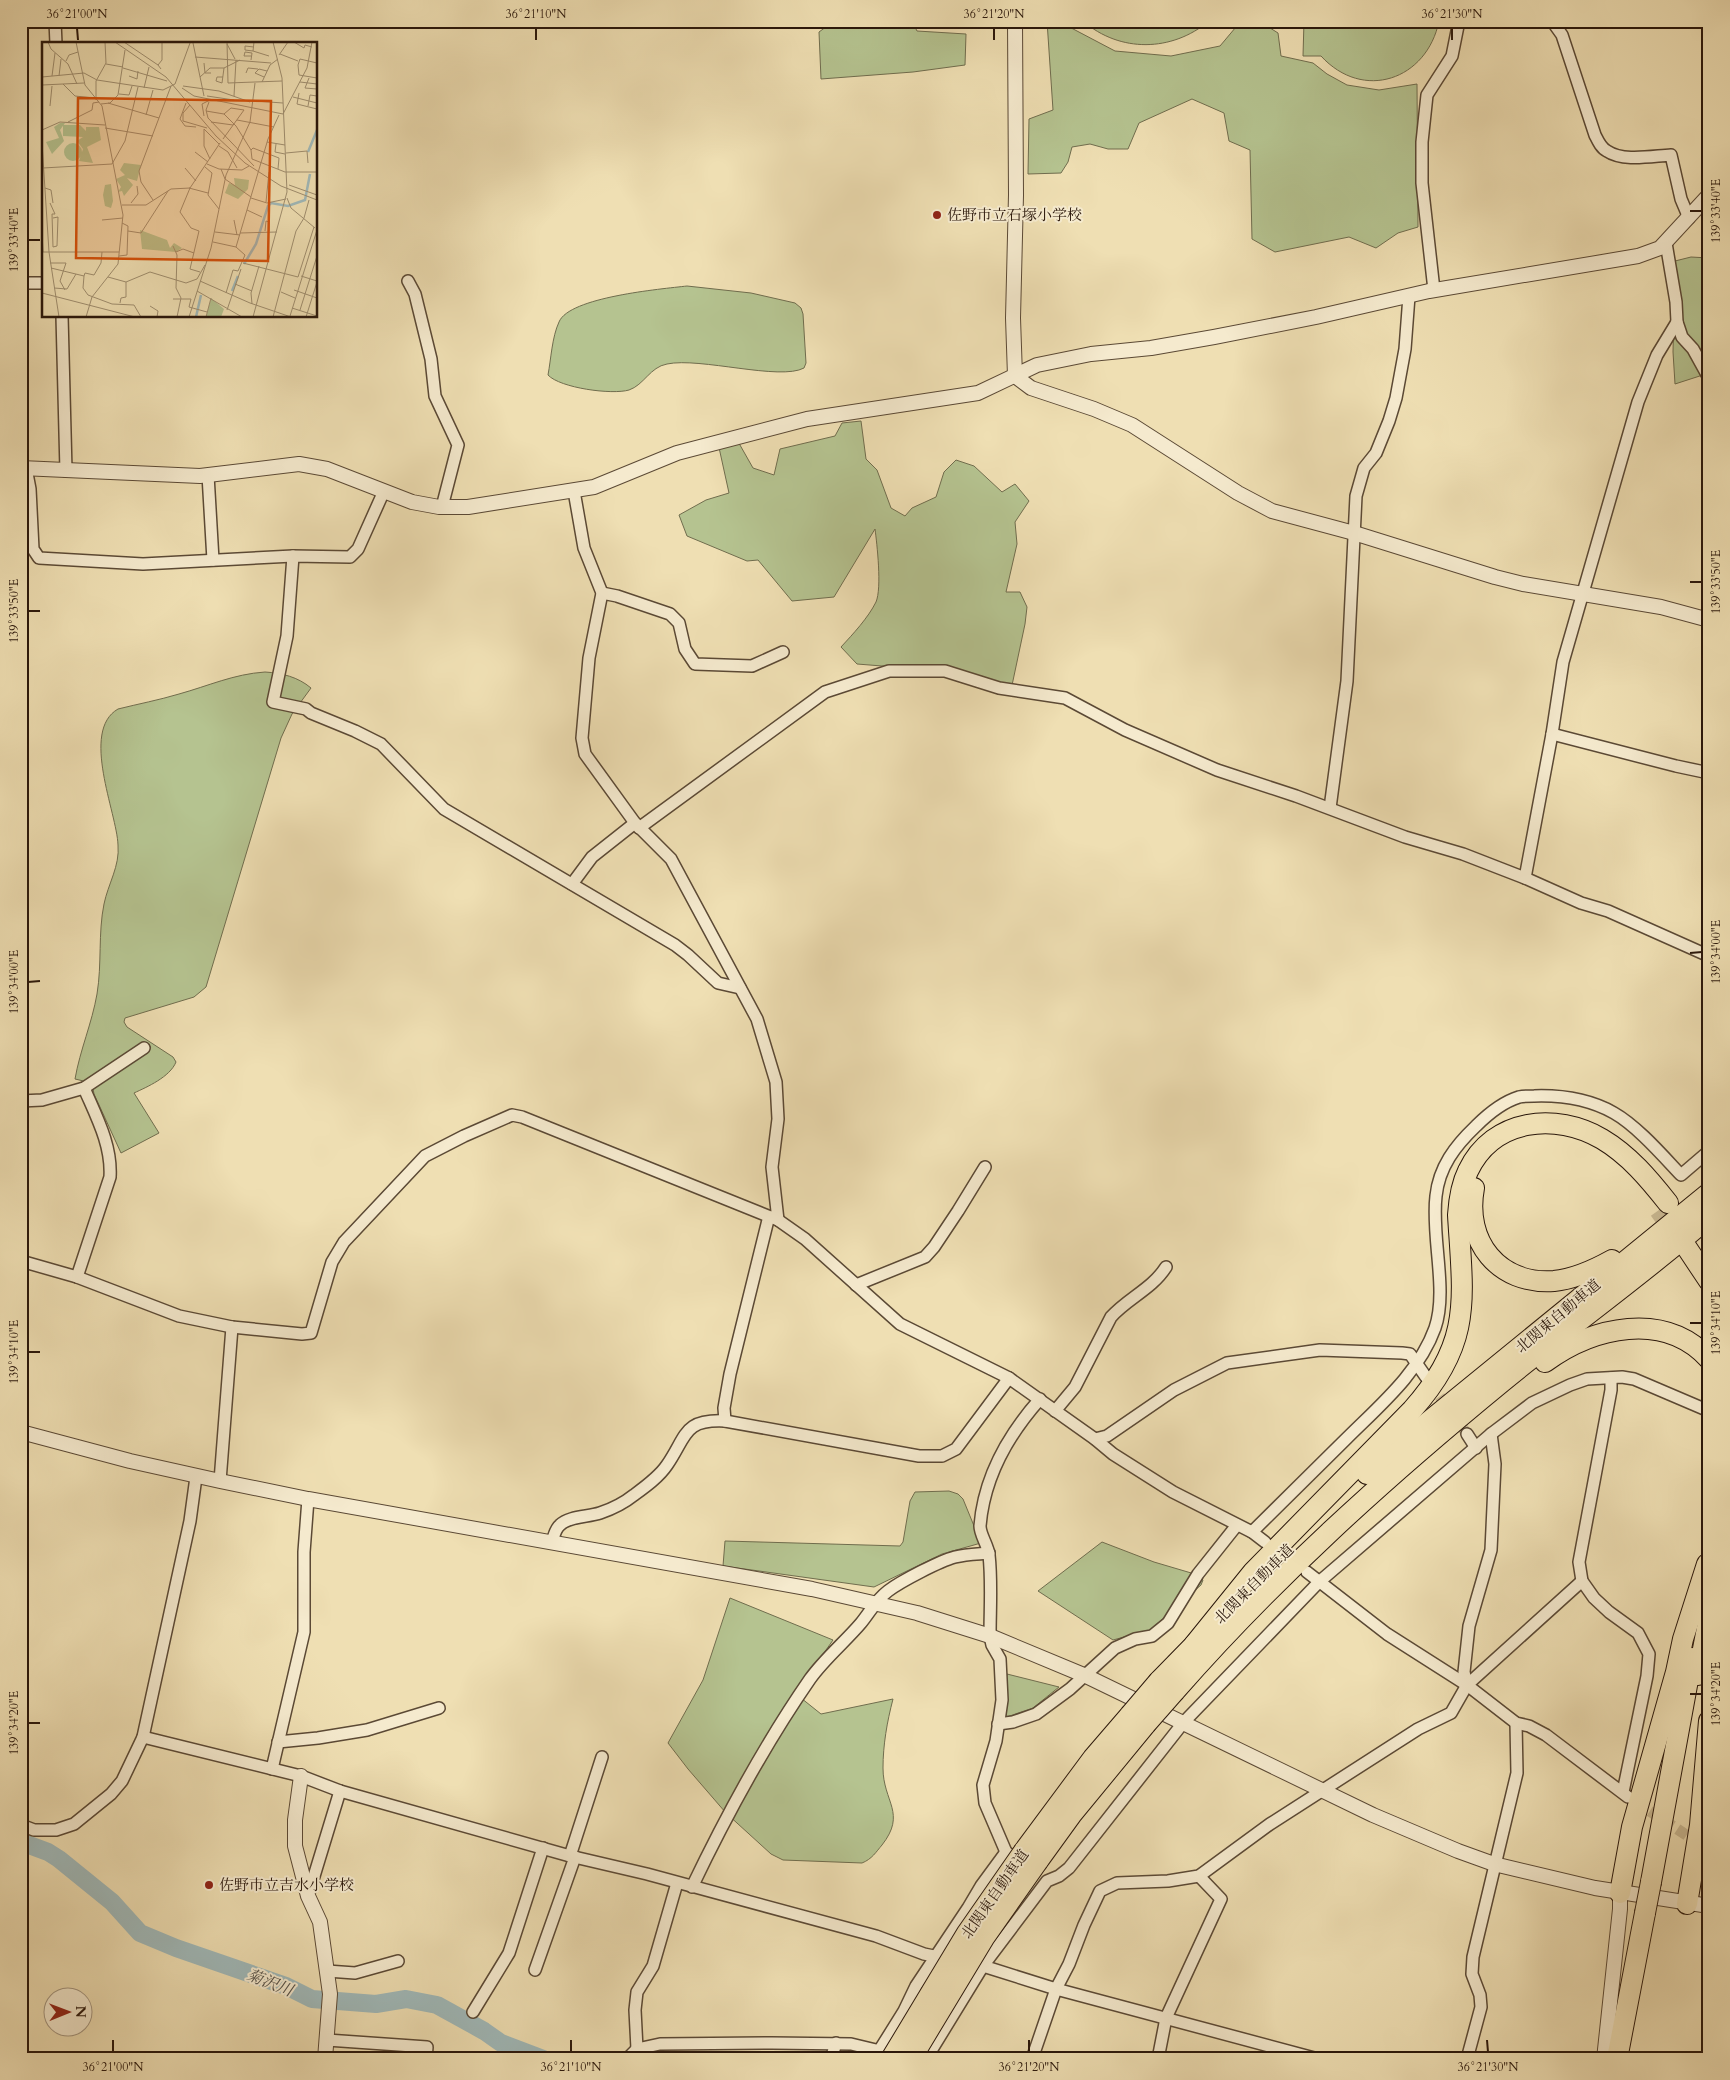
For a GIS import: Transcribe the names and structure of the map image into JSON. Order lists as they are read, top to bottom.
{
  "streets": {
    "highway": ["北関東自動車道"]
  },
  "water": ["菊沢川"],
  "places": ["佐野市立石塚小学校", "佐野市立吉水小学校"],
  "north": "right",
  "coordinates": [
    "36°21'00\"N",
    "36°21'10\"N",
    "36°21'20\"N",
    "36°21'30\"N",
    "139°33'40\"E",
    "139°33'50\"E",
    "139°34'00\"E",
    "139°34'10\"E",
    "139°34'20\"E"
  ]
}
